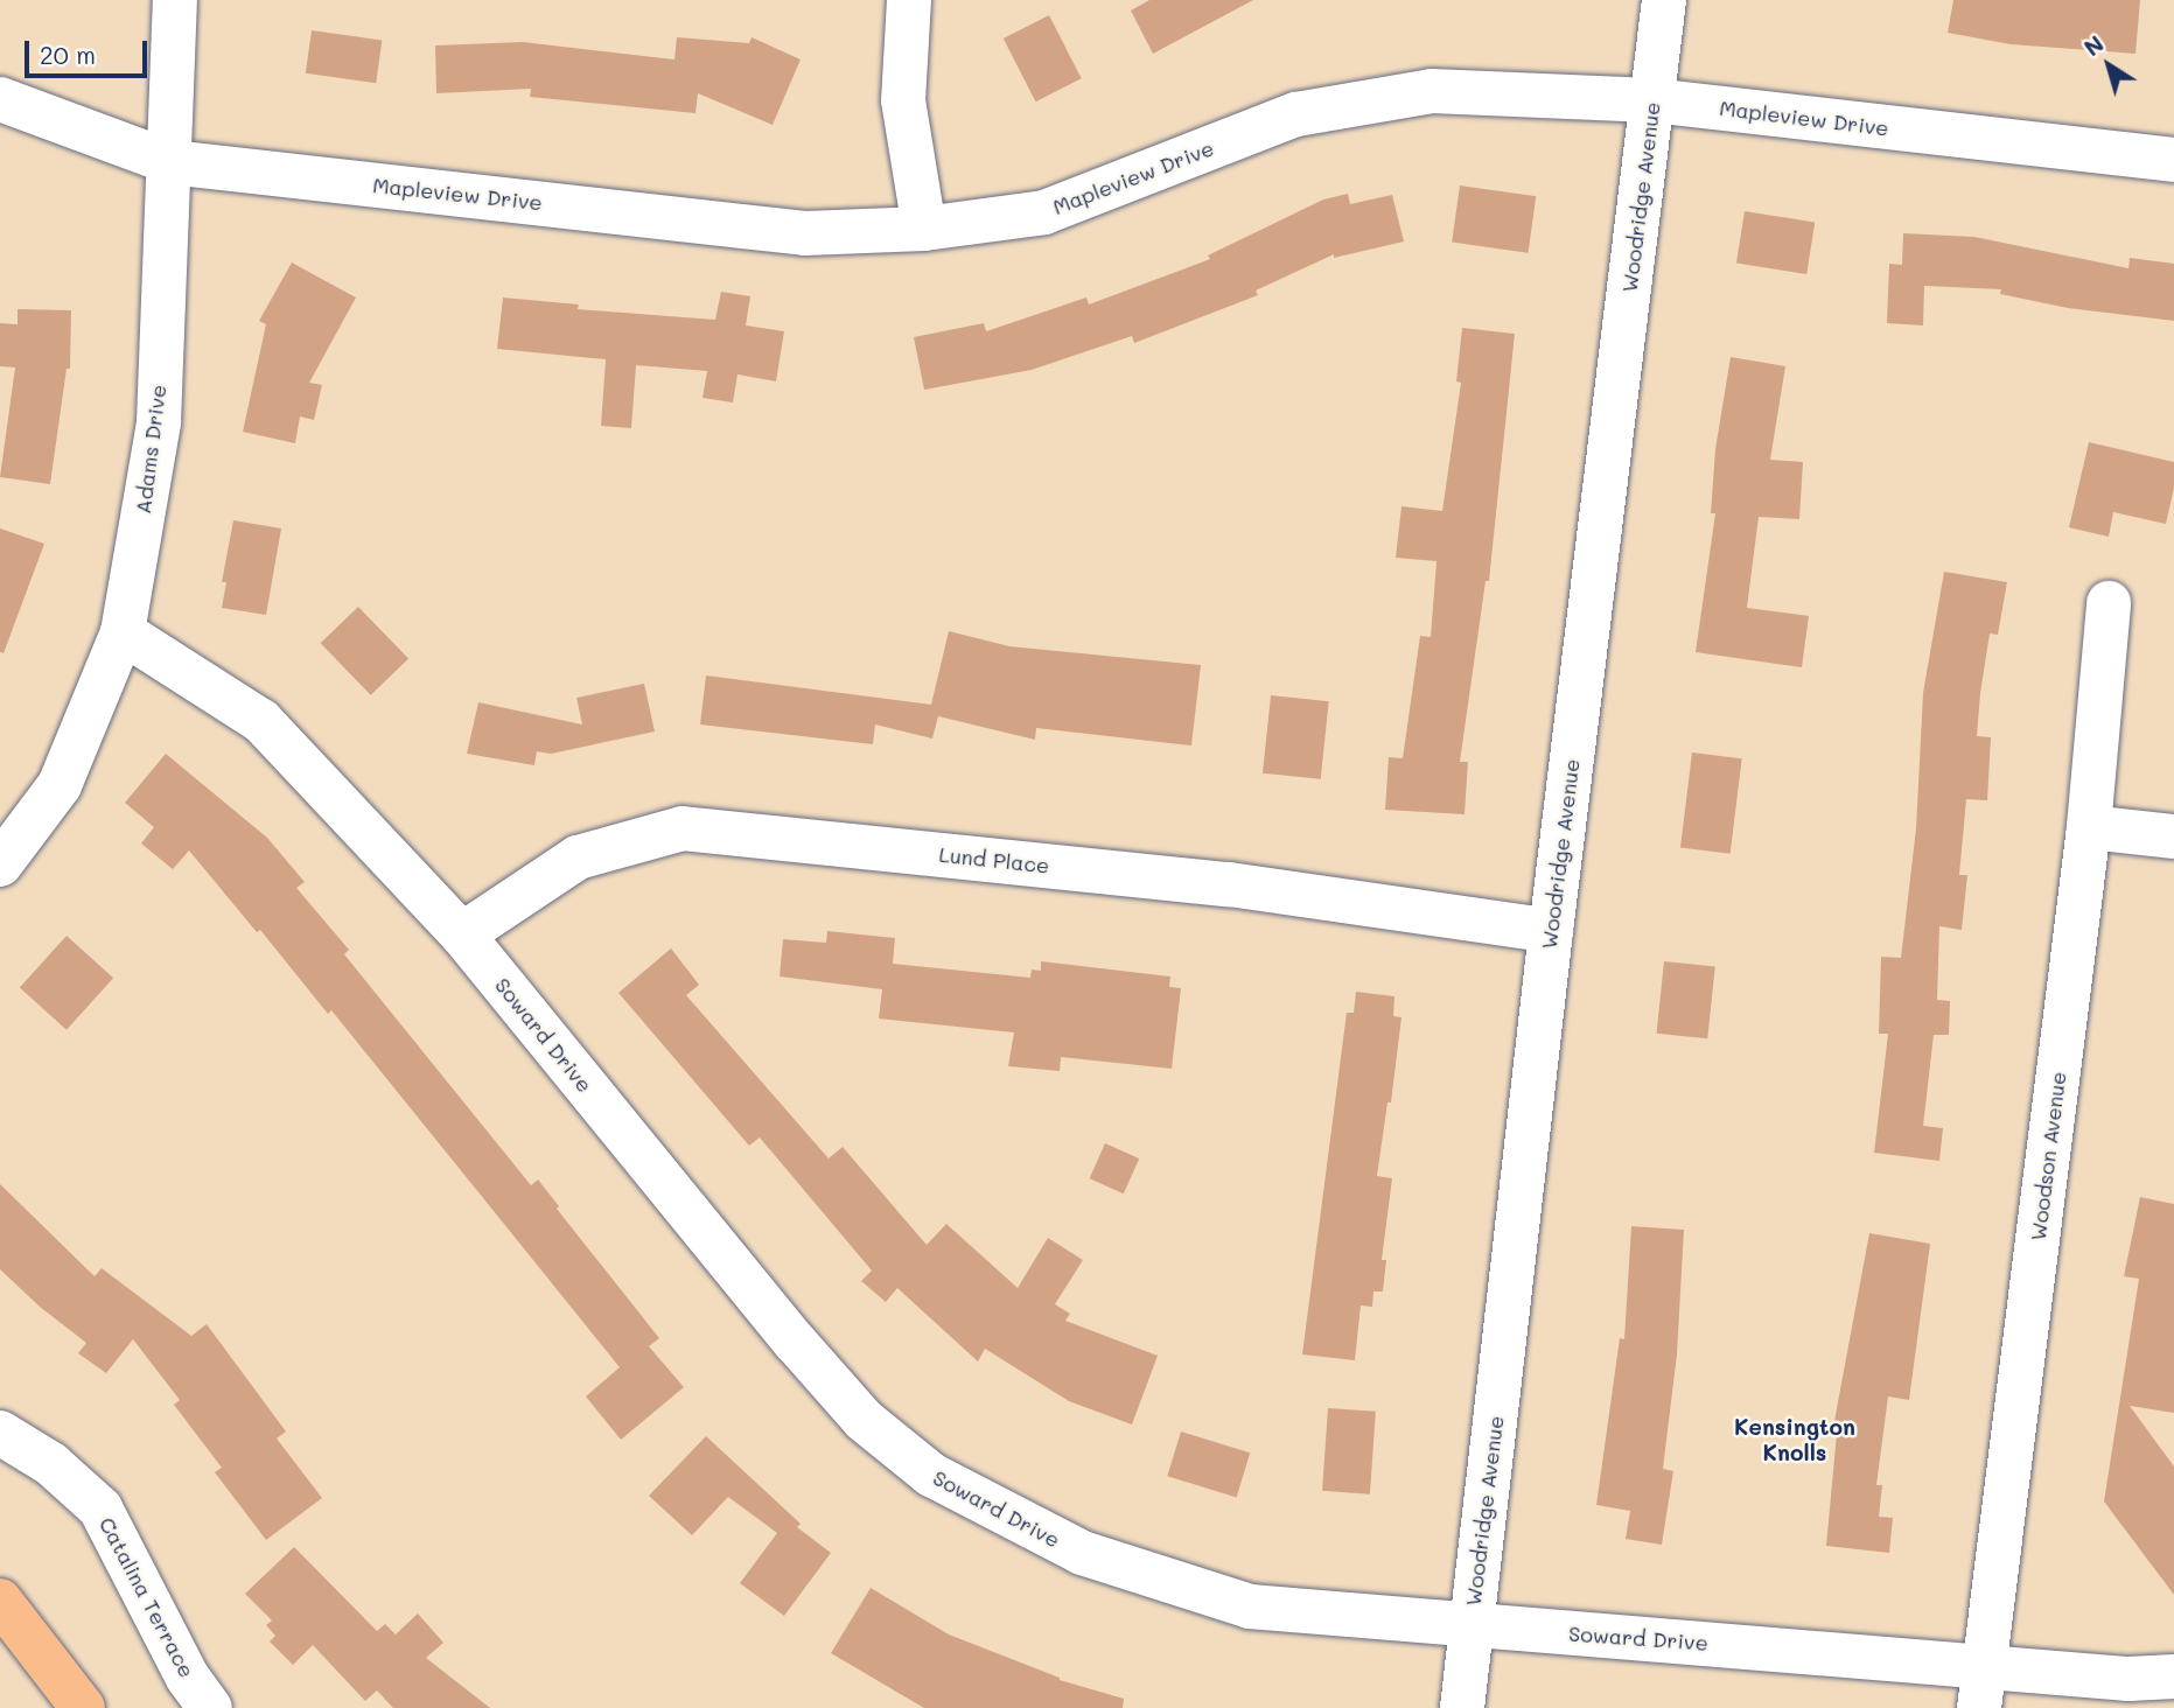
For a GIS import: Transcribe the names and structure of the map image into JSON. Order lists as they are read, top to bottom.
{
  "streets": {
    "street": [
      "Mapleview Drive",
      "Woodridge Avenue",
      "Adams Drive",
      "Lund Place",
      "Soward Drive",
      "Woodson Avenue",
      "Catalina Terrace"
    ]
  },
  "crossings": [
    ["Mapleview Drive", "Woodridge Avenue"],
    ["Mapleview Drive", "Adams Drive"],
    ["Woodridge Avenue", "Lund Place"],
    ["Woodridge Avenue", "Soward Drive"],
    ["Adams Drive", "Soward Drive"],
    ["Lund Place", "Soward Drive"],
    ["Soward Drive", "Woodson Avenue"]
  ],
  "districts": ["Kensington Knolls"],
  "scale_bar": "20 m",
  "north": "top left"
}
